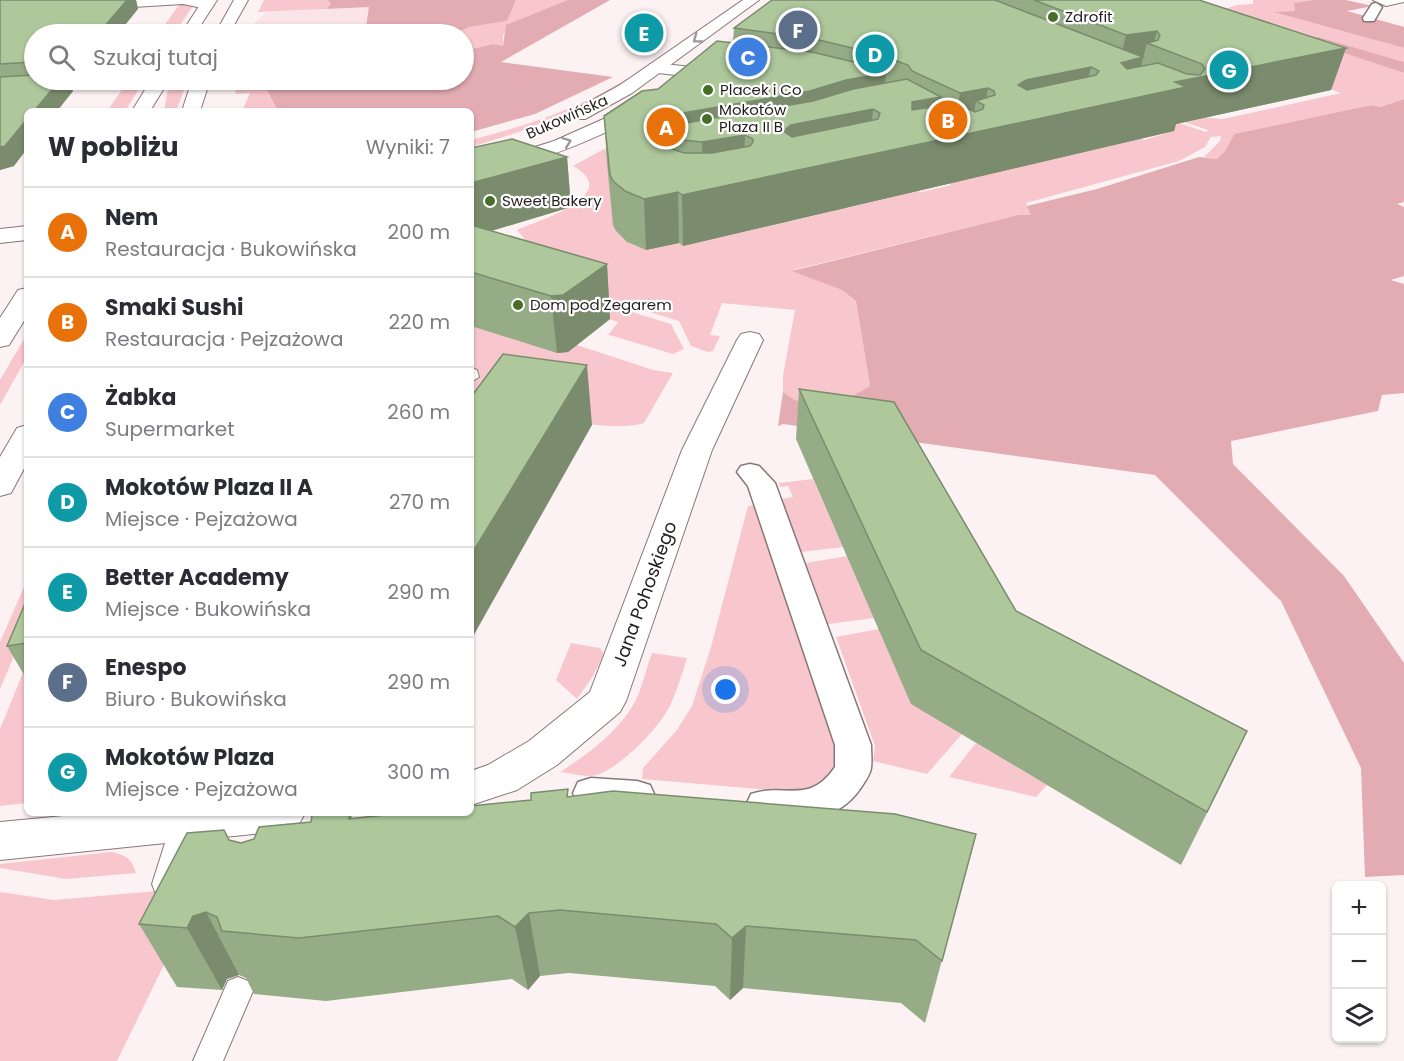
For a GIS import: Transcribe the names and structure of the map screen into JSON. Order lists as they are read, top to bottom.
{
  "streets": {
    "street": ["Bukowińska", "Jana Pohoskiego"]
  },
  "places": [
    "Zdrofit",
    "Placek i Co",
    "Mokotów Plaza II B",
    "Sweet Bakery",
    "Dom pod Zegarem"
  ],
  "page": {
    "pins": [
      "F",
      "E",
      "D",
      "C",
      "G",
      "B",
      "A"
    ],
    "search": "Szukaj tutaj",
    "heading": ["W pobliżu", "Wyniki: 7"],
    "list": [
      {
        "mark": "A",
        "name": "Nem",
        "note": "Restauracja · Bukowińska",
        "value": "200 m"
      },
      {
        "mark": "B",
        "name": "Smaki Sushi",
        "note": "Restauracja · Pejzażowa",
        "value": "220 m"
      },
      {
        "mark": "C",
        "name": "Żabka",
        "note": "Supermarket",
        "value": "260 m"
      },
      {
        "mark": "D",
        "name": "Mokotów Plaza II A",
        "note": "Miejsce · Pejzażowa",
        "value": "270 m"
      },
      {
        "mark": "E",
        "name": "Better Academy",
        "note": "Miejsce · Bukowińska",
        "value": "290 m"
      },
      {
        "mark": "F",
        "name": "Enespo",
        "note": "Biuro · Bukowińska",
        "value": "290 m"
      },
      {
        "mark": "G",
        "name": "Mokotów Plaza",
        "note": "Miejsce · Pejzażowa",
        "value": "300 m"
      }
    ],
    "map_buttons": ["+", "−"]
  }
}
